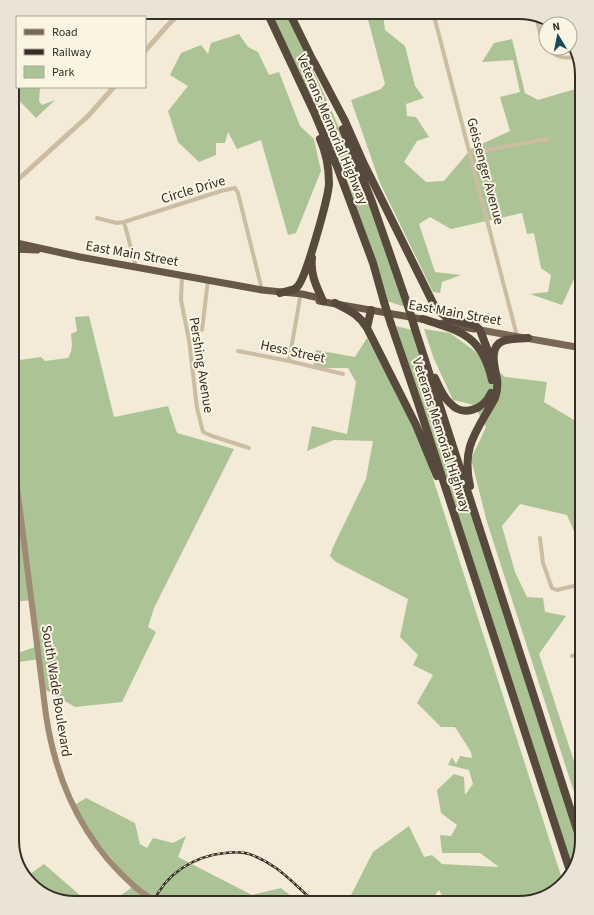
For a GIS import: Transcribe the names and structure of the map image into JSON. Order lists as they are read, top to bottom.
{
  "streets": {
    "highway": ["Veterans Memorial Highway", "East Main Street"],
    "main road": ["South Wade Boulevard"],
    "street": [
      "Geissenger Avenue",
      "Circle Drive",
      "Hess Street",
      "Pershing Avenue"
    ]
  },
  "crossings": [
    ["Geissenger Avenue", "East Main Street"],
    ["Circle Drive", "East Main Street"],
    ["East Main Street", "Pershing Avenue"]
  ],
  "legend": ["Road", "Railway", "Park"],
  "north": "top"
}
